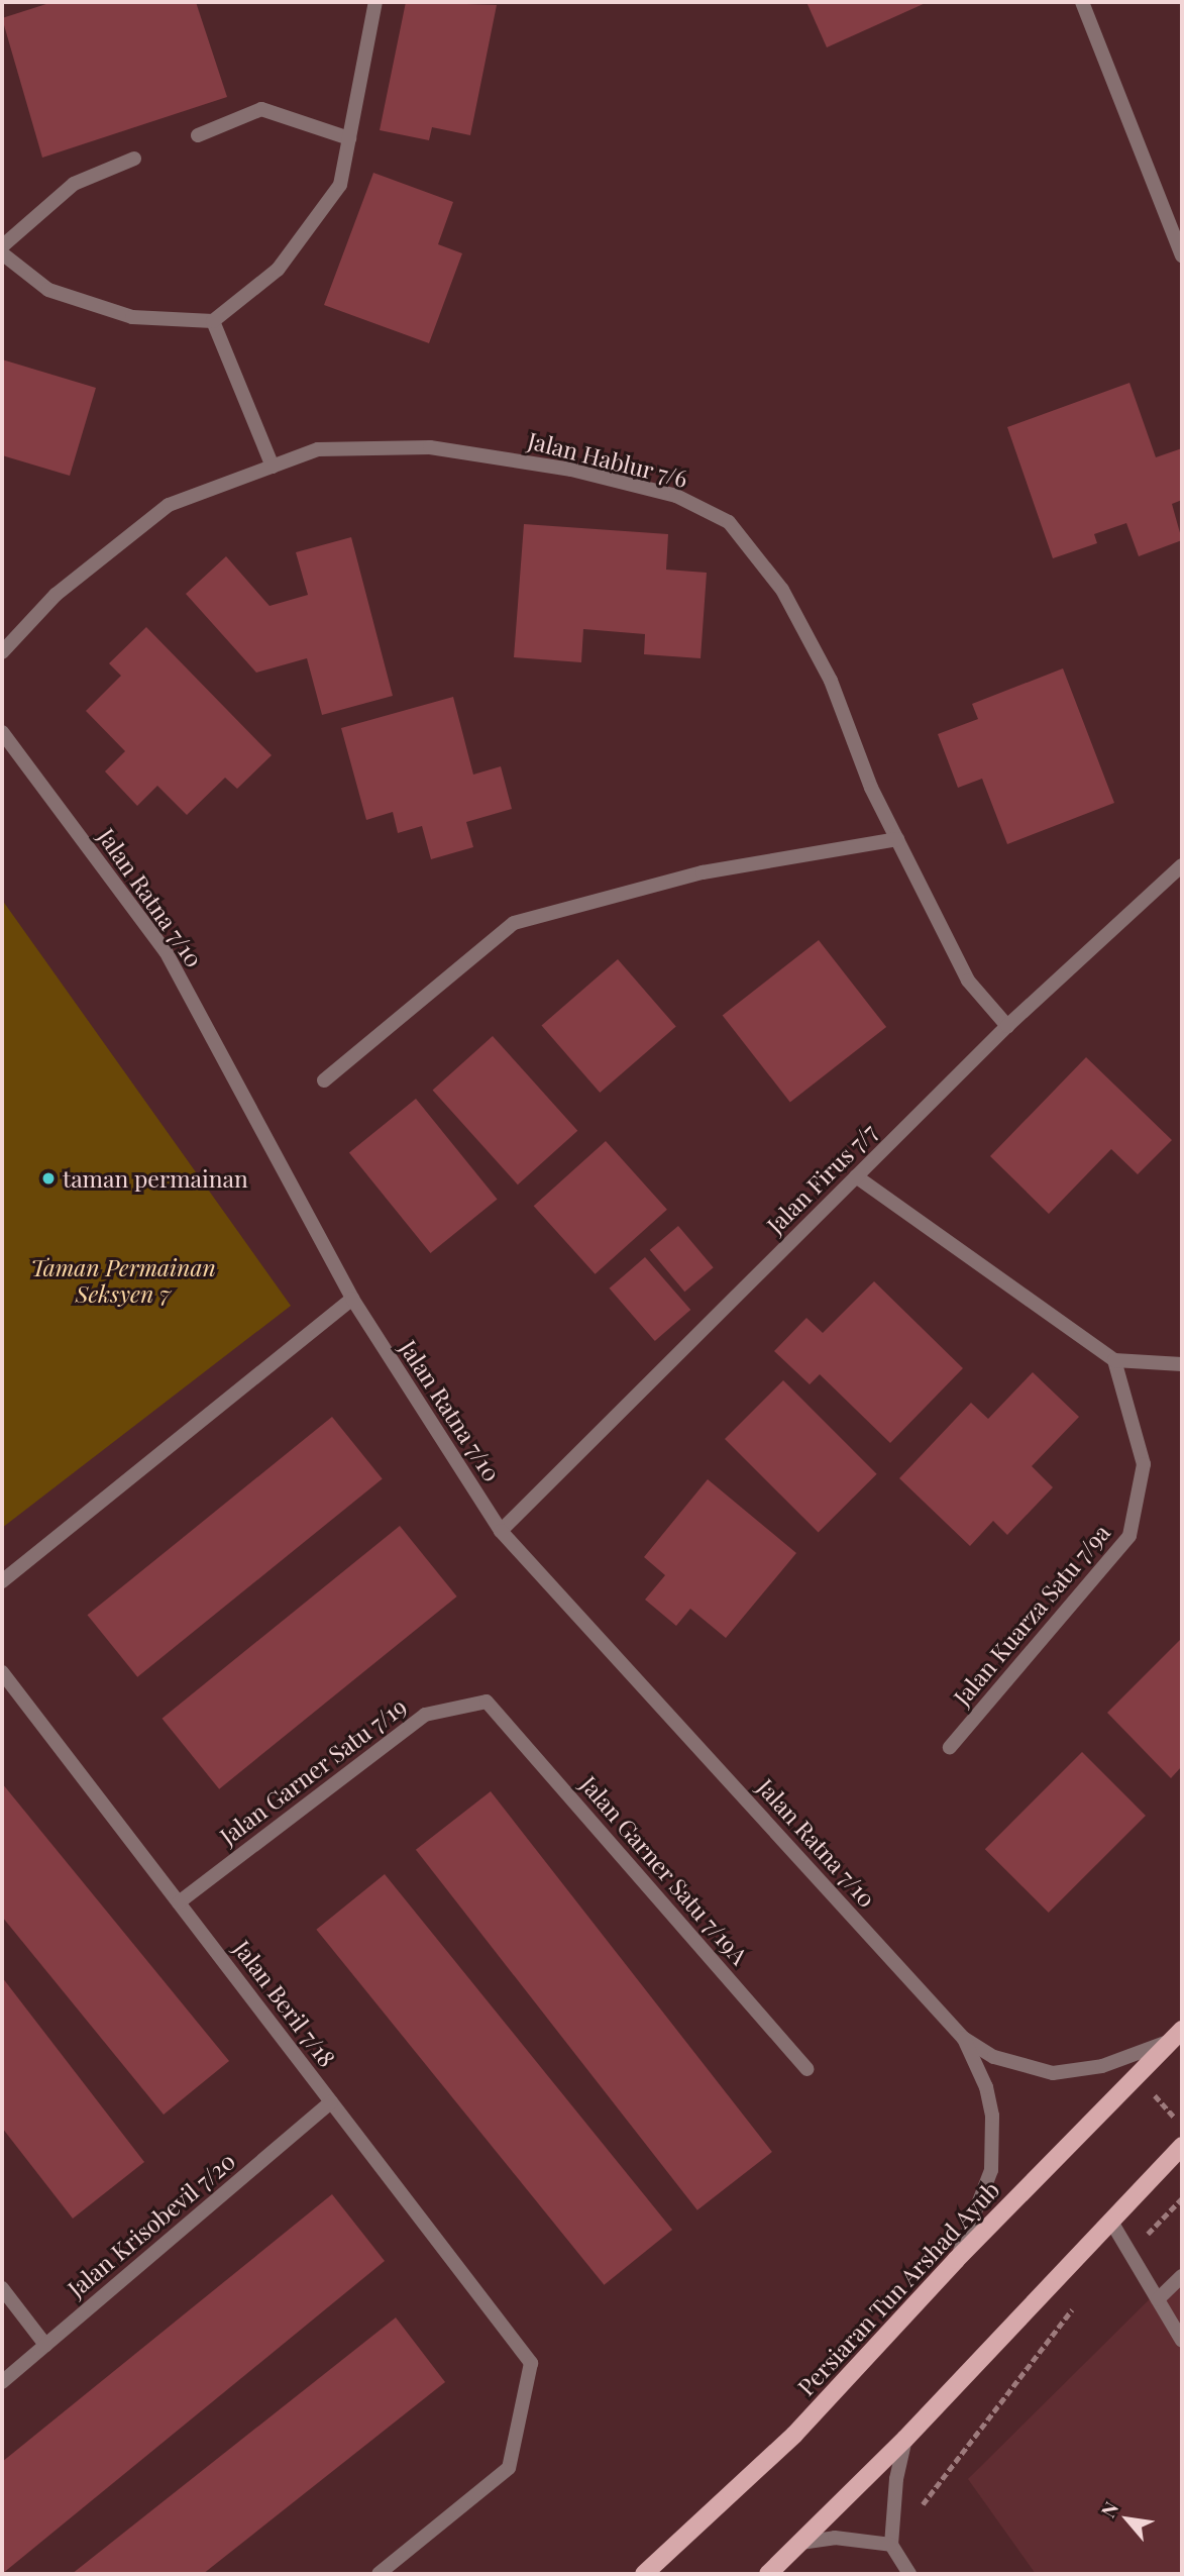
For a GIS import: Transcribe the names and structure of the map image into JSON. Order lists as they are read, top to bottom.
{
  "streets": {
    "main road": ["Persiaran Tun Arshad Ayub"],
    "street": [
      "Jalan Hablur 7/6",
      "Jalan Ratna 7/10",
      "Jalan Firus 7/7",
      "Jalan Kuarza Satu 7/9a",
      "Jalan Garner Satu 7/19",
      "Jalan Garner Satu 7/19A",
      "Jalan Beril 7/18",
      "Jalan Krisobevil 7/20"
    ]
  },
  "crossings": [
    ["Jalan Hablur 7/6", "Jalan Firus 7/7"],
    ["Jalan Ratna 7/10", "Jalan Firus 7/7"],
    ["Jalan Ratna 7/10", "Persiaran Tun Arshad Ayub"],
    ["Jalan Garner Satu 7/19", "Jalan Garner Satu 7/19A"],
    ["Jalan Garner Satu 7/19", "Jalan Beril 7/18"],
    ["Jalan Beril 7/18", "Jalan Krisobevil 7/20"]
  ],
  "parks": ["Taman Permainan Seksyen 7"],
  "places": ["taman permainan"],
  "north": "top left"
}
